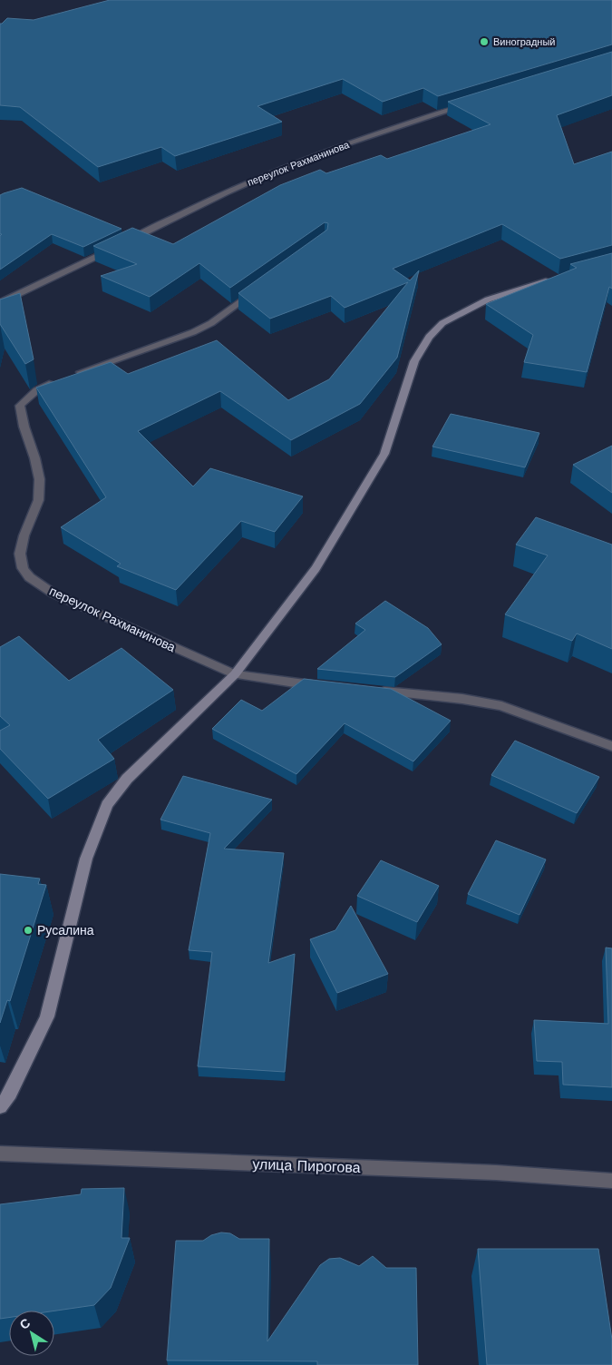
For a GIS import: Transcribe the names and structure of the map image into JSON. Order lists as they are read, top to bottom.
{
  "streets": {
    "street": ["переулок Рахманинова", "улица Пирогова"]
  },
  "places": ["Виноградный", "Русалина"],
  "north": "top left"
}
